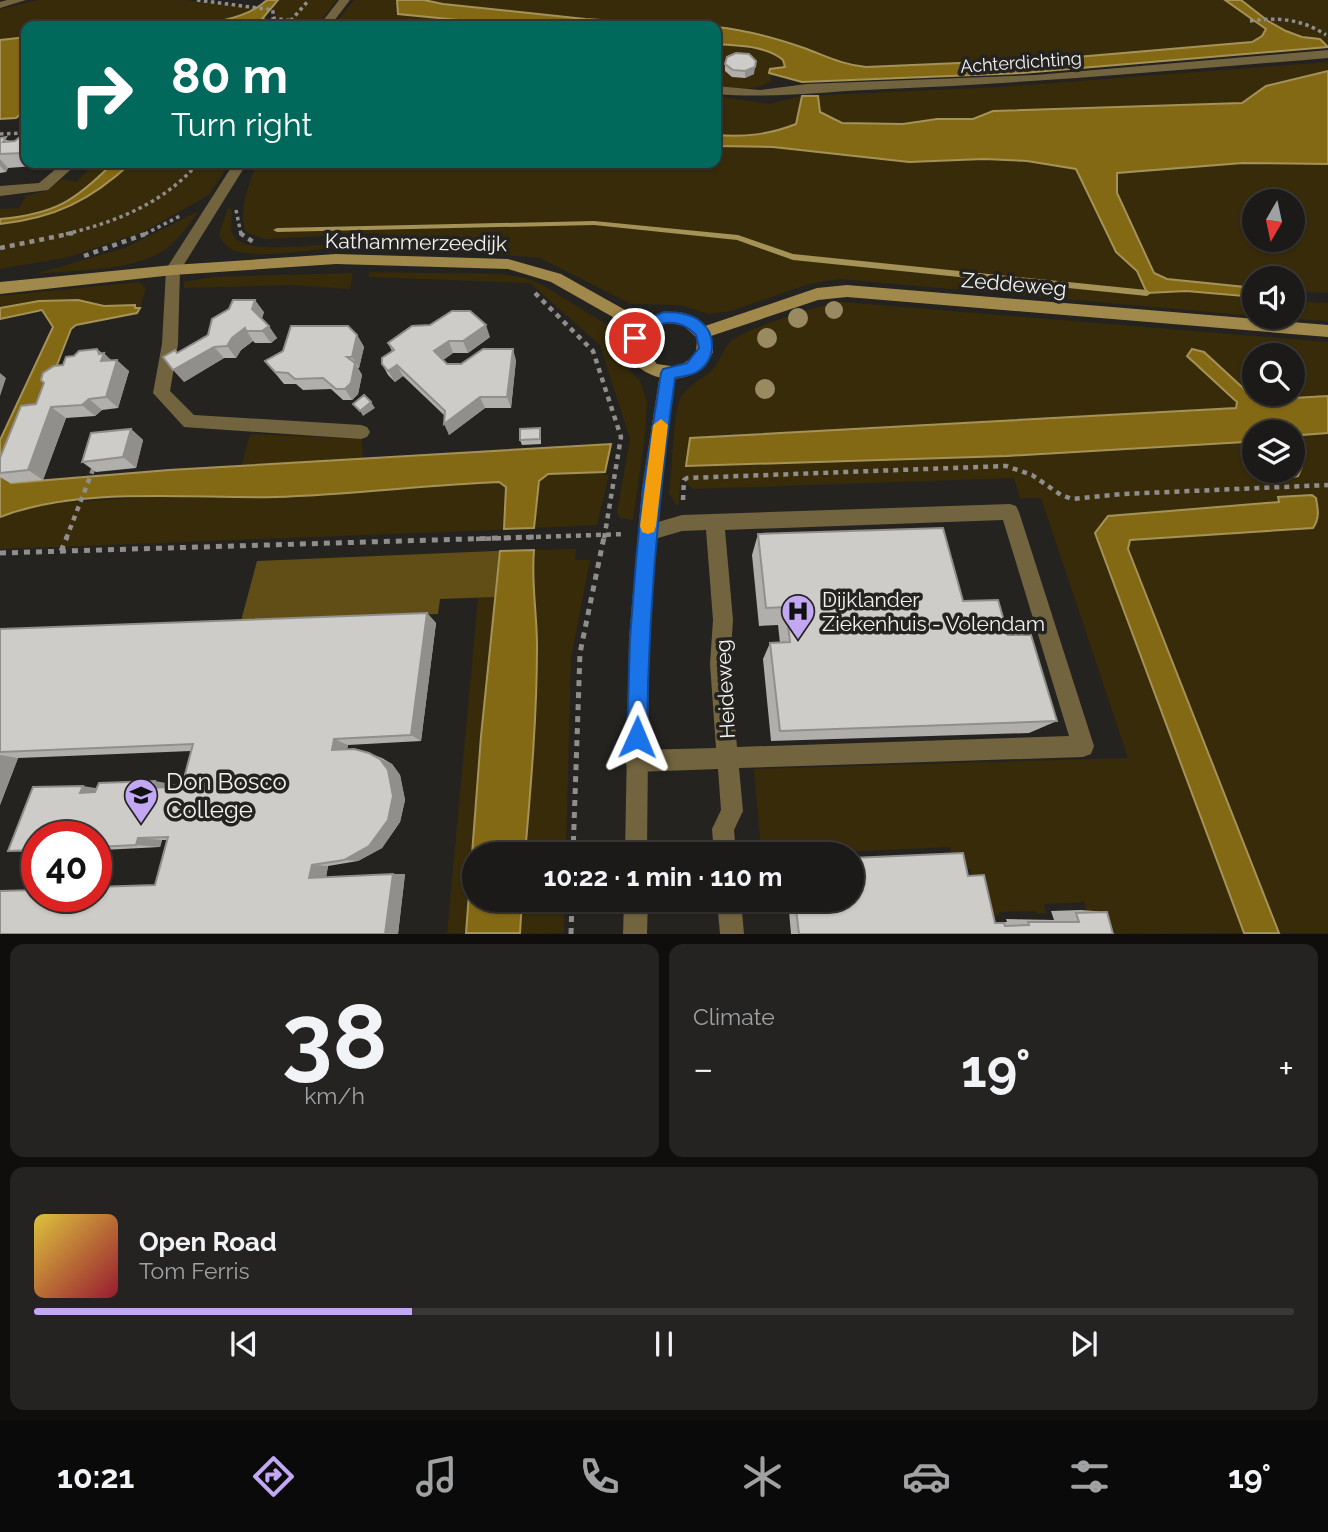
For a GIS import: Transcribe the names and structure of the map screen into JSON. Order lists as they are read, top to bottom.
{
  "streets": {
    "main road": ["Kathammerzeedijk", "Zeddeweg"],
    "street": ["Achterdichting", "Heideweg"]
  },
  "crossings": [
    ["Kathammerzeedijk", "Zeddeweg"]
  ],
  "places": {
    "hospital": ["Dijklander Ziekenhuis - Volendam"],
    "school or university": ["Don Bosco College"]
  },
  "north": "bottom",
  "page": {
    "turn": ["80 m", "Turn right"],
    "limit": "40",
    "trip": "10:22 · 1 min · 110 m",
    "tile": [
      ["38", "km/h"],
      "Climate"
    ],
    "heat": ["−", "19°", "+"],
    "song": ["Open Road", "Tom Ferris"],
    "tabs": ["10:21", "19°"]
  }
}
